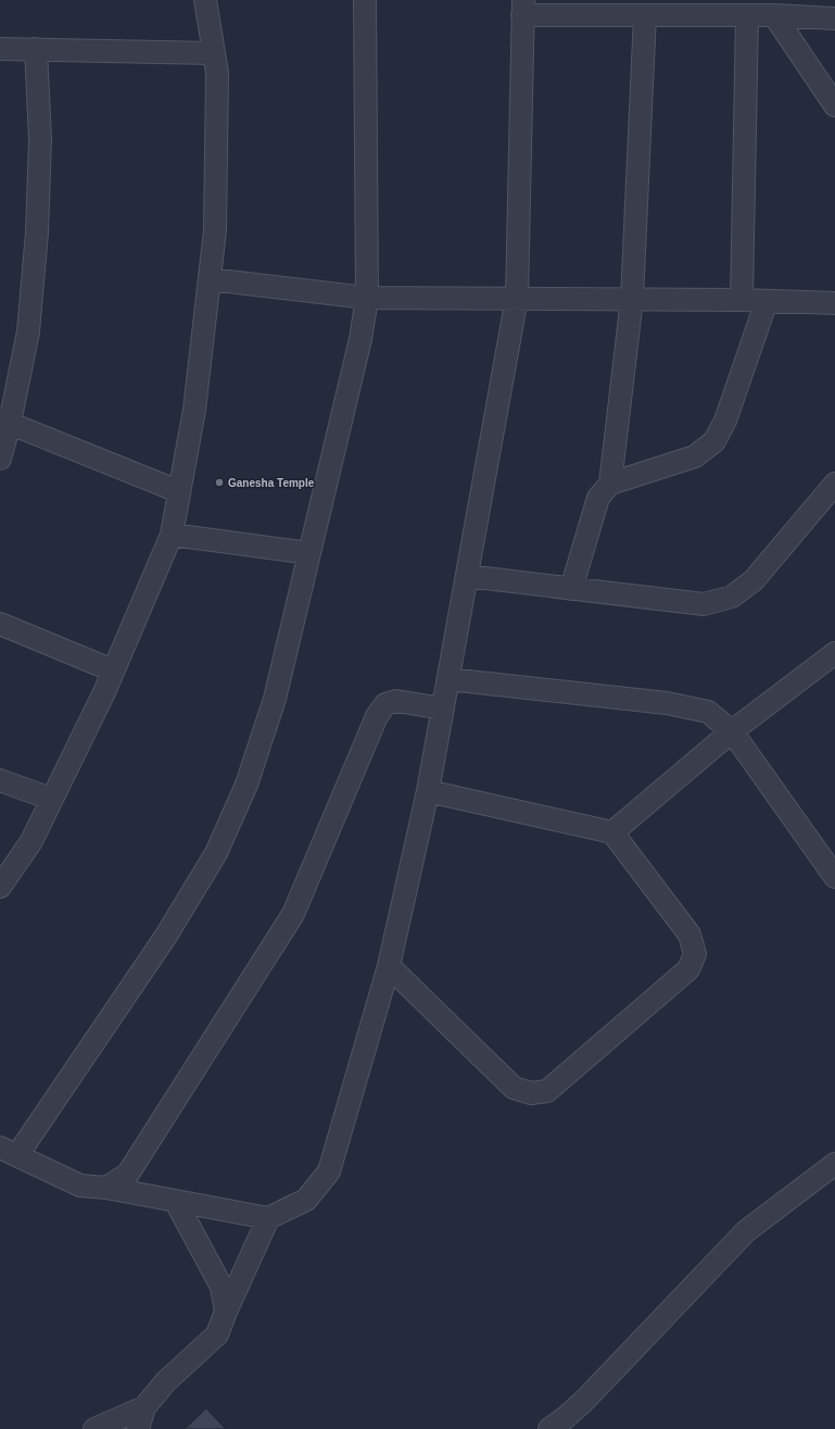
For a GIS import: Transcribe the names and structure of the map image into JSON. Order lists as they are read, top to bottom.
{
  "places": ["Ganesha Temple"]
}
